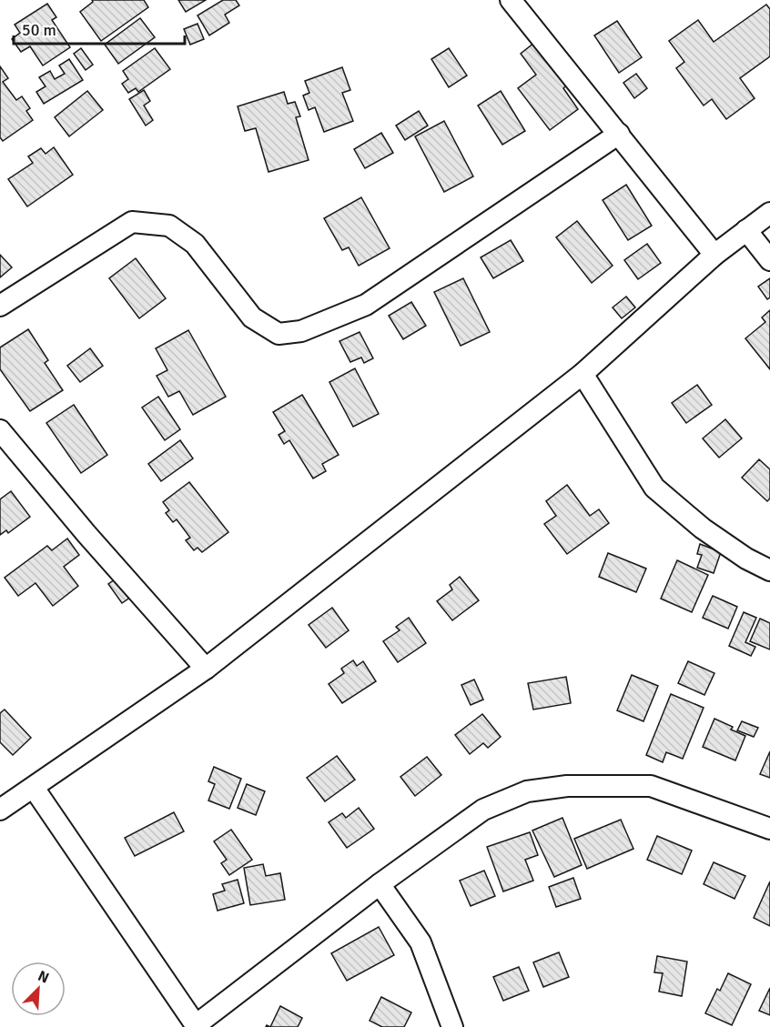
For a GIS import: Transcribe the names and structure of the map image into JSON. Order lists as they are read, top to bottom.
{
  "scale_bar": "50 m",
  "north": "top right"
}
